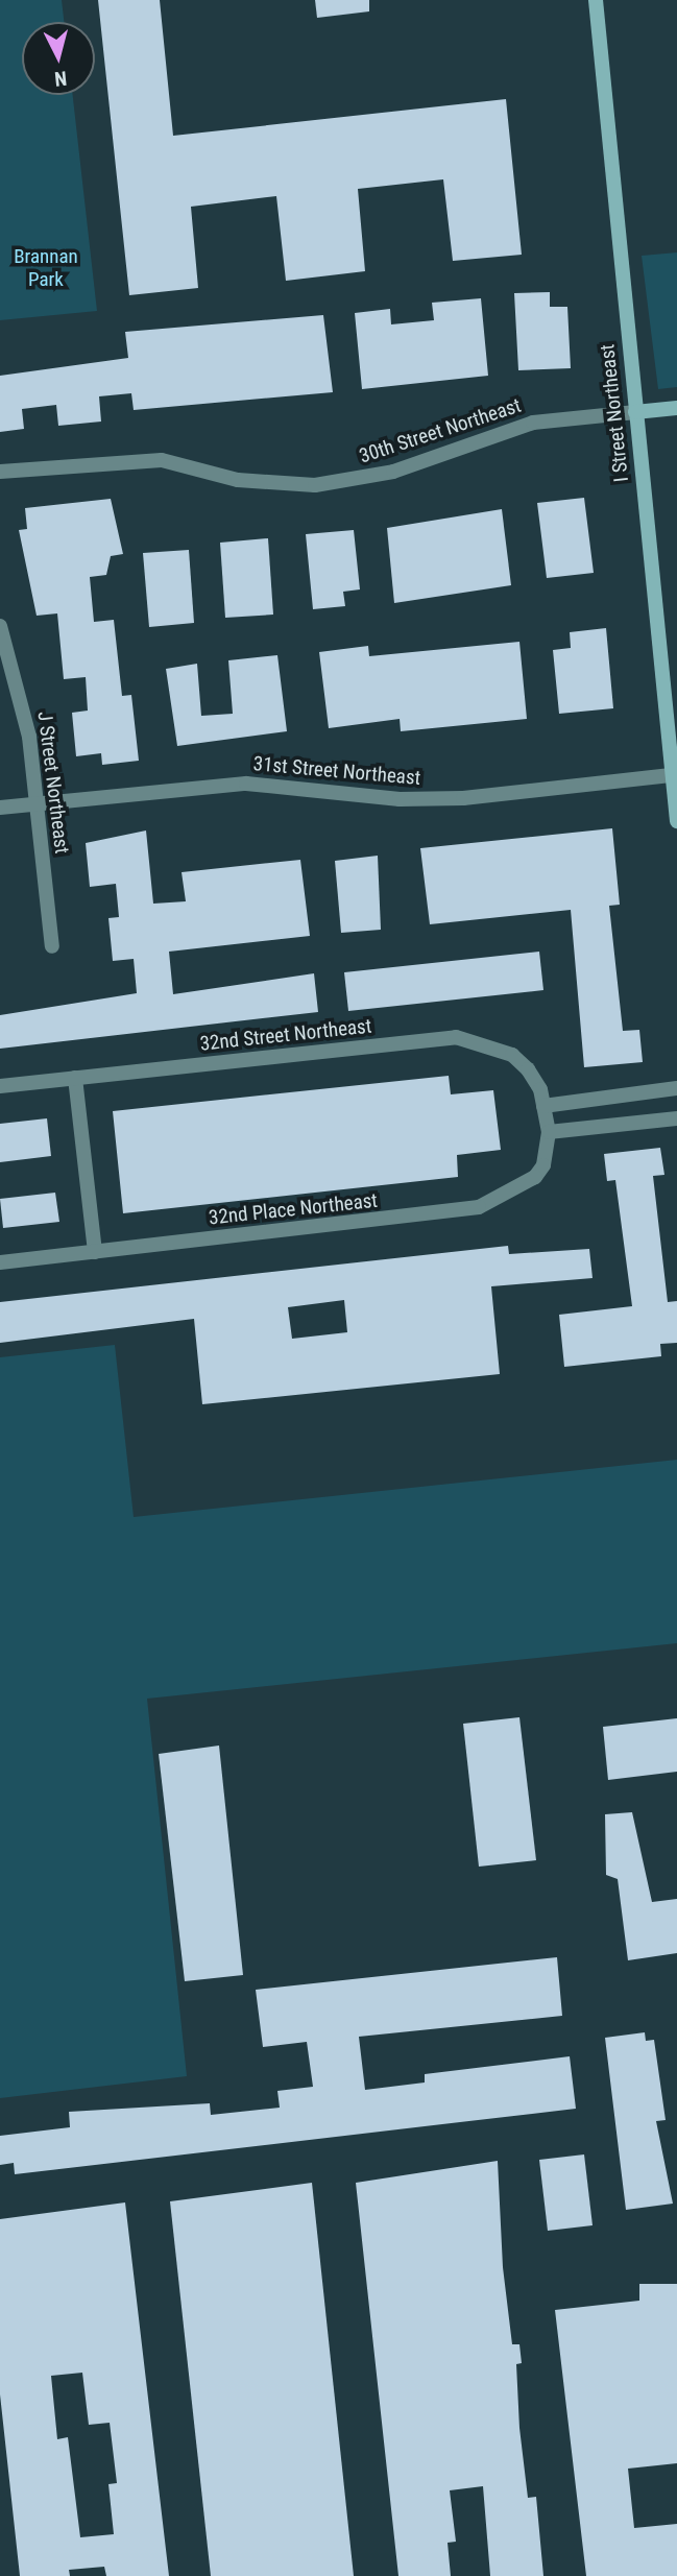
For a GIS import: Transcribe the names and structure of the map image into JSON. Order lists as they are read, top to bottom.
{
  "streets": {
    "street": [
      "I Street Northeast",
      "30th Street Northeast",
      "31st Street Northeast",
      "J Street Northeast",
      "32nd Street Northeast",
      "32nd Place Northeast"
    ]
  },
  "crossings": [
    ["I Street Northeast", "30th Street Northeast"],
    ["I Street Northeast", "31st Street Northeast"],
    ["31st Street Northeast", "J Street Northeast"],
    ["32nd Street Northeast", "32nd Place Northeast"]
  ],
  "parks": ["Brannan Park"],
  "north": "bottom"
}
